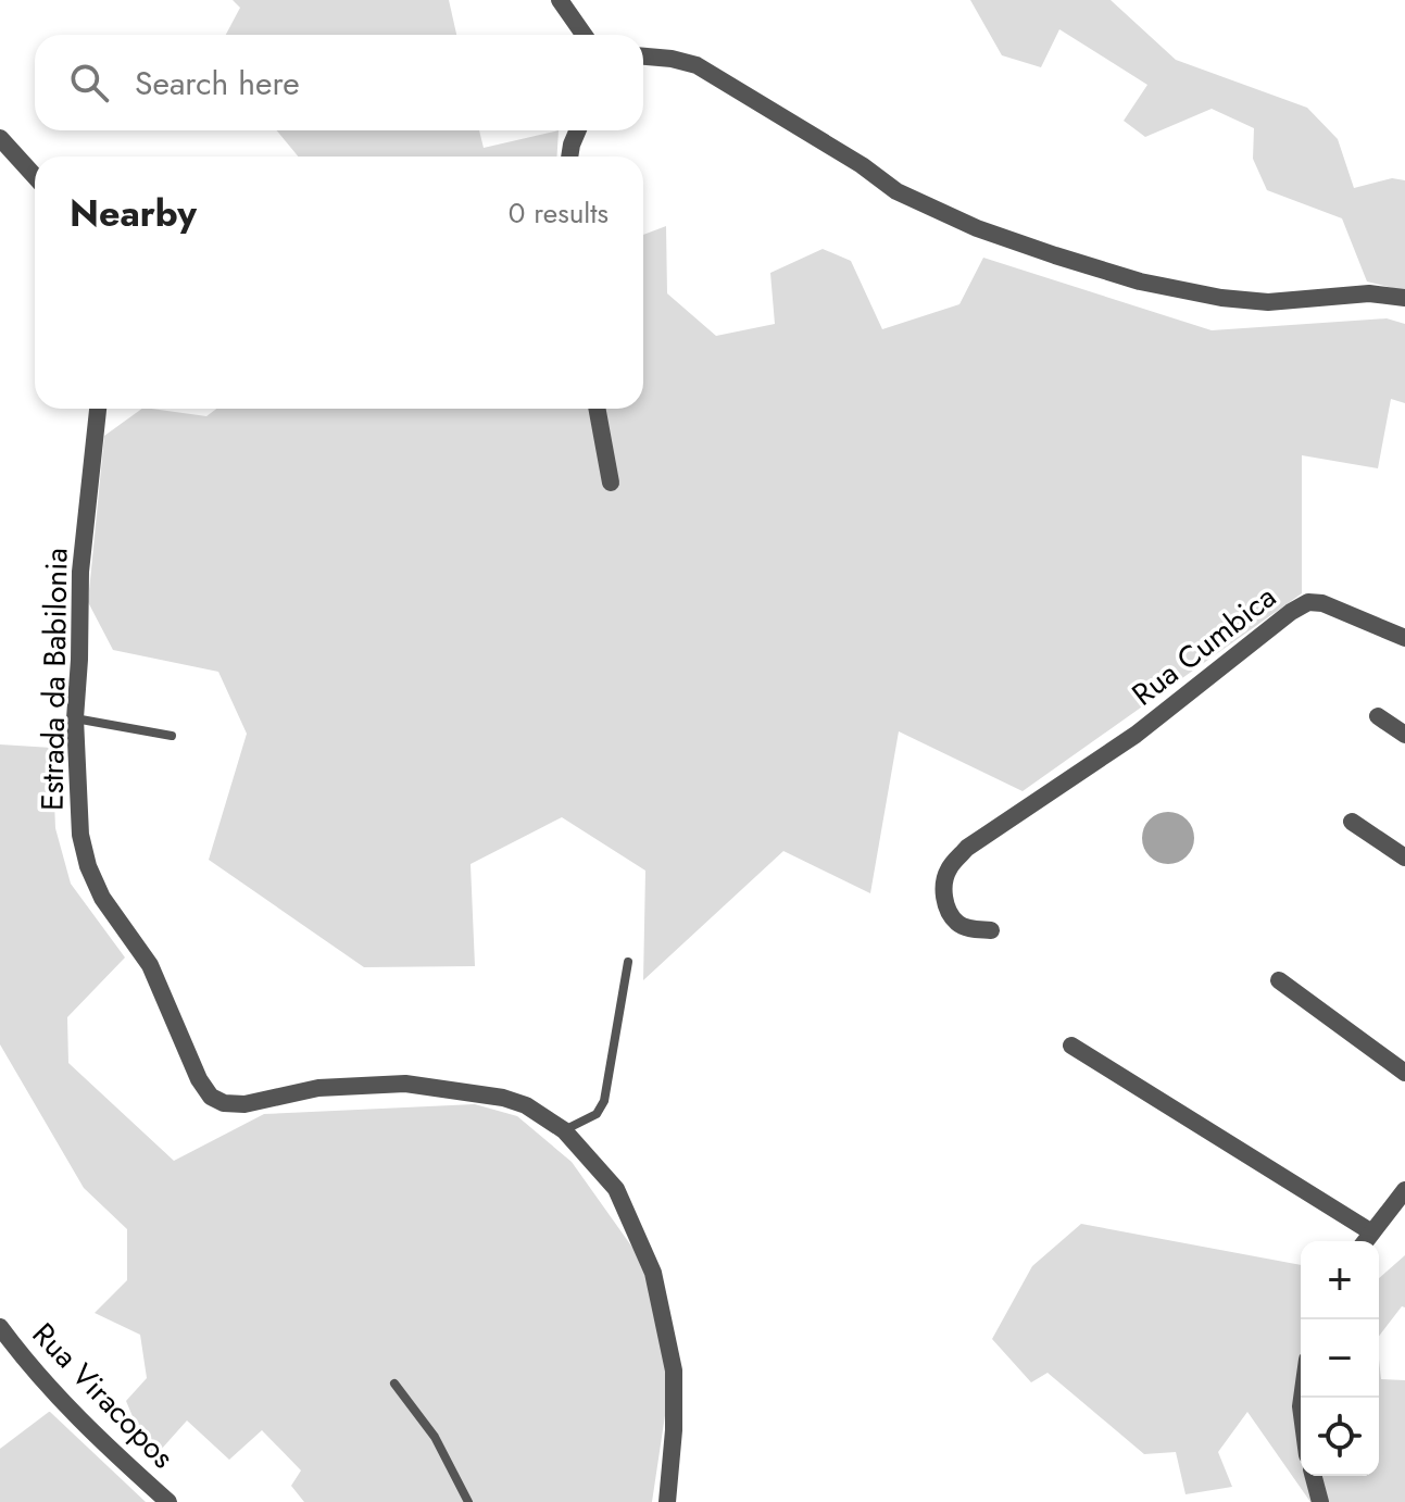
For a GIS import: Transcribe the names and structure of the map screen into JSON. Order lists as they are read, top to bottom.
{
  "streets": {
    "street": ["Rua Cumbica", "Estrada da Babilonia", "Rua Viracopos"]
  },
  "page": {
    "search": "Search here",
    "heading": ["Nearby", "0 results"],
    "map_buttons": ["+", "−"]
  }
}
